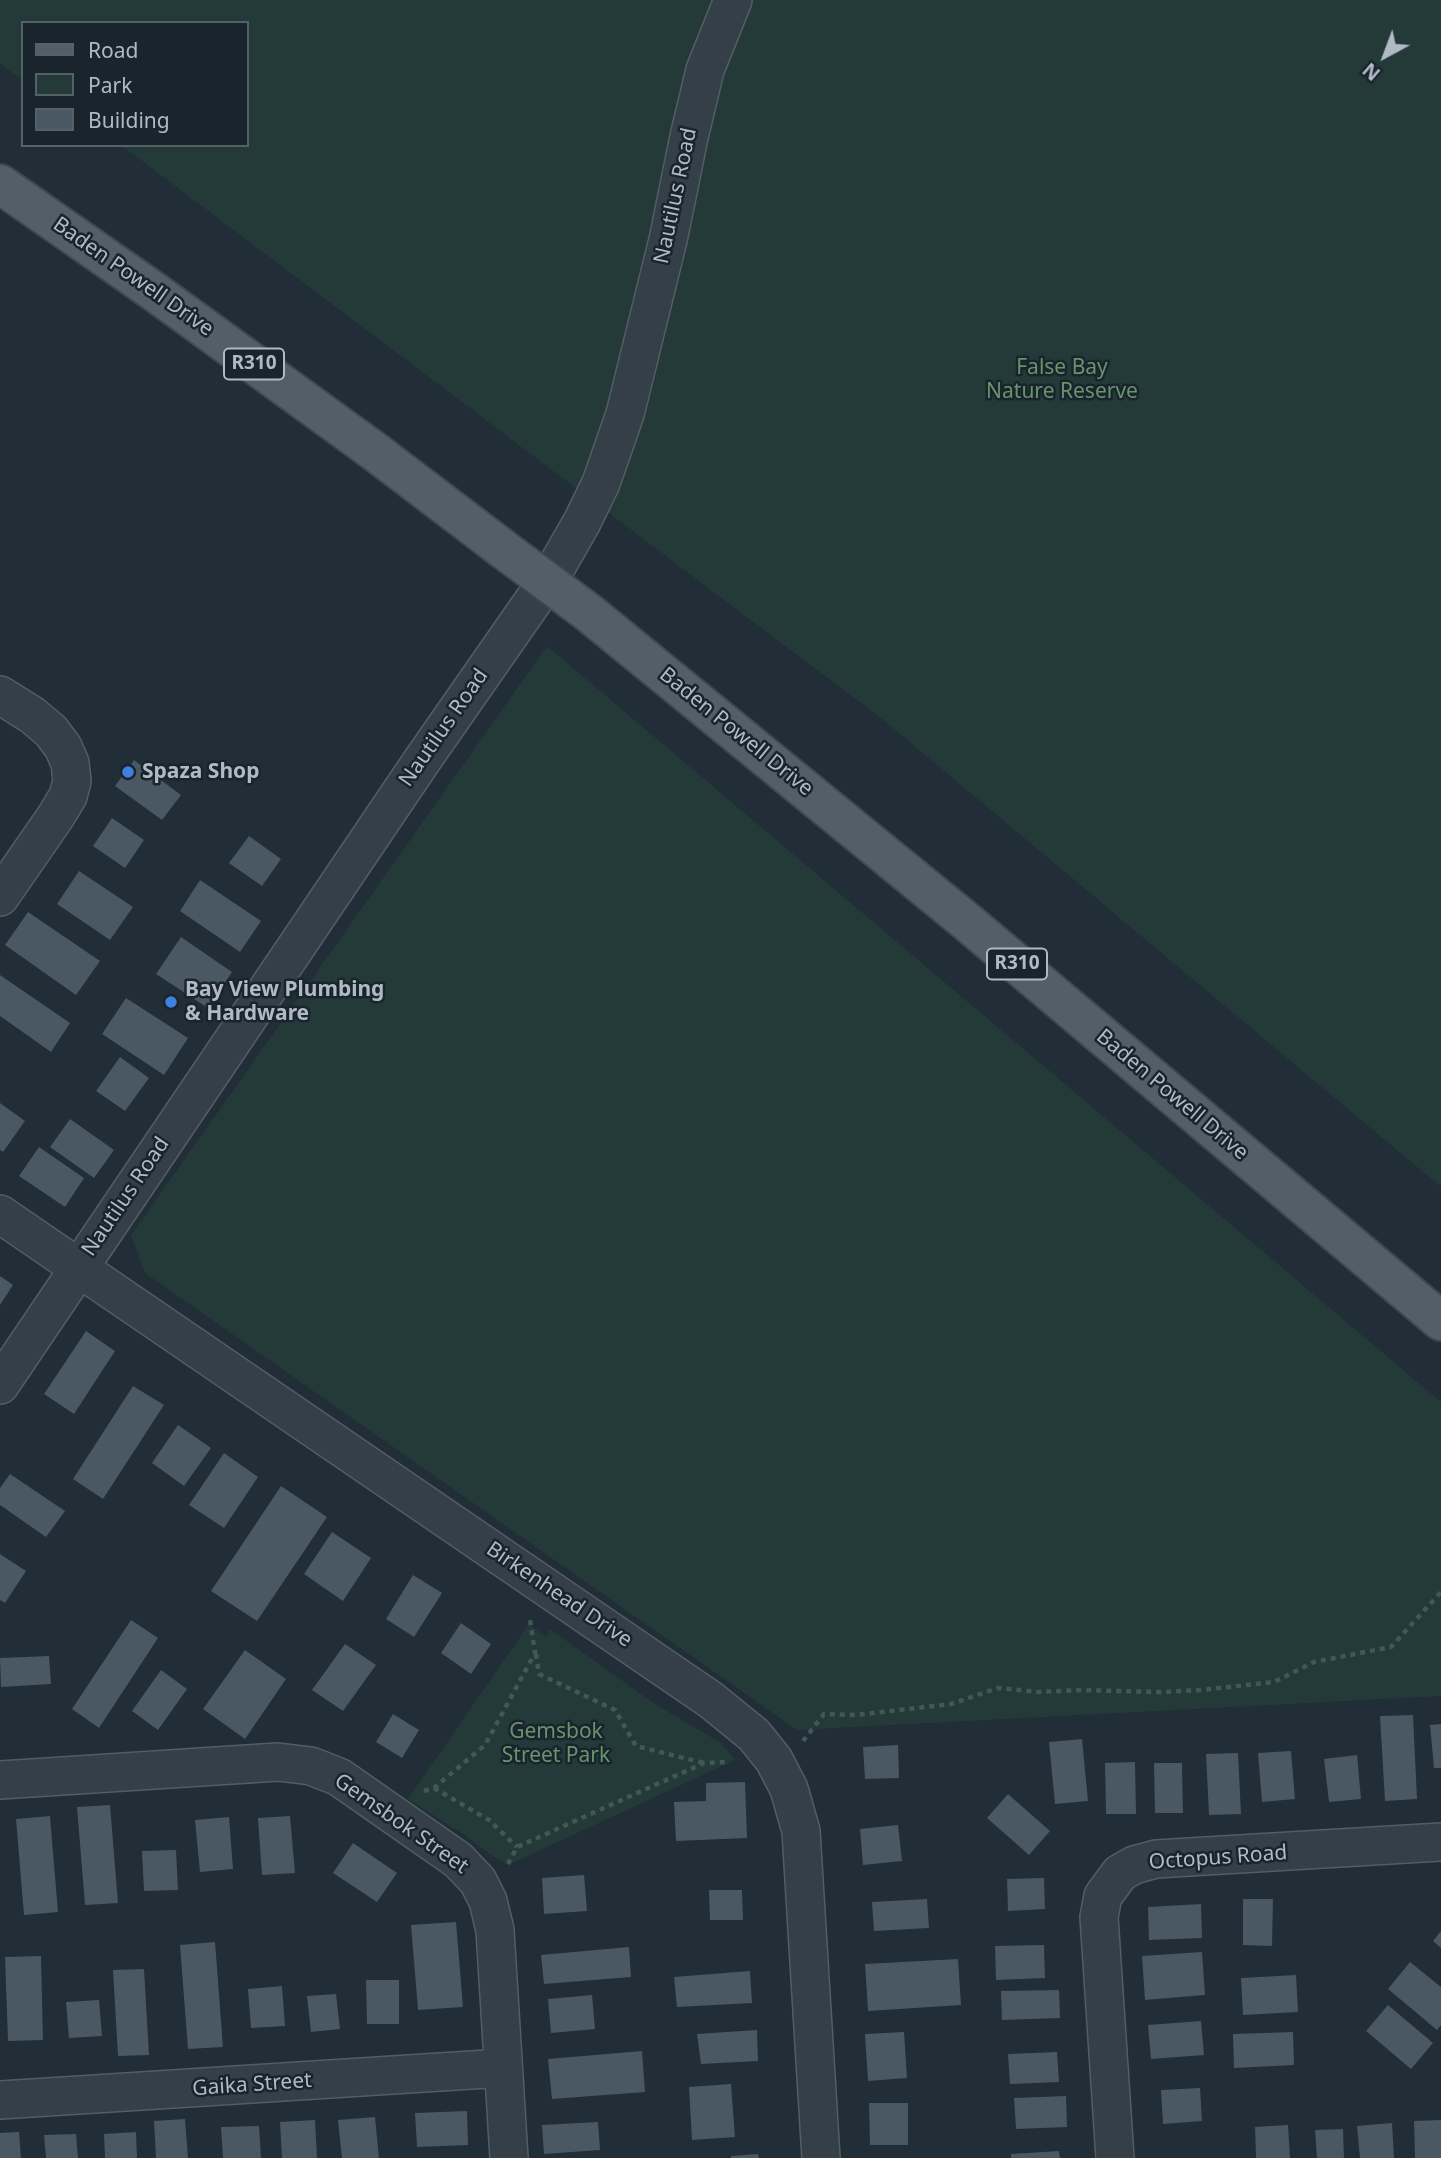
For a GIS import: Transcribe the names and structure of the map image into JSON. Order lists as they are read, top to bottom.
{
  "streets": {
    "main road": ["Baden Powell Drive", "R310"],
    "street": [
      "Nautilus Road",
      "Birkenhead Drive",
      "Gemsbok Street",
      "Octopus Road",
      "Gaika Street"
    ]
  },
  "crossings": [
    ["Nautilus Road", "Birkenhead Drive"],
    ["Gemsbok Street", "Gaika Street"]
  ],
  "parks": ["False Bay Nature Reserve", "Gemsbok Street Park"],
  "places": ["Spaza Shop", "Bay View Plumbing & Hardware"],
  "legend": ["Road", "Park", "Building"],
  "north": "bottom left"
}
